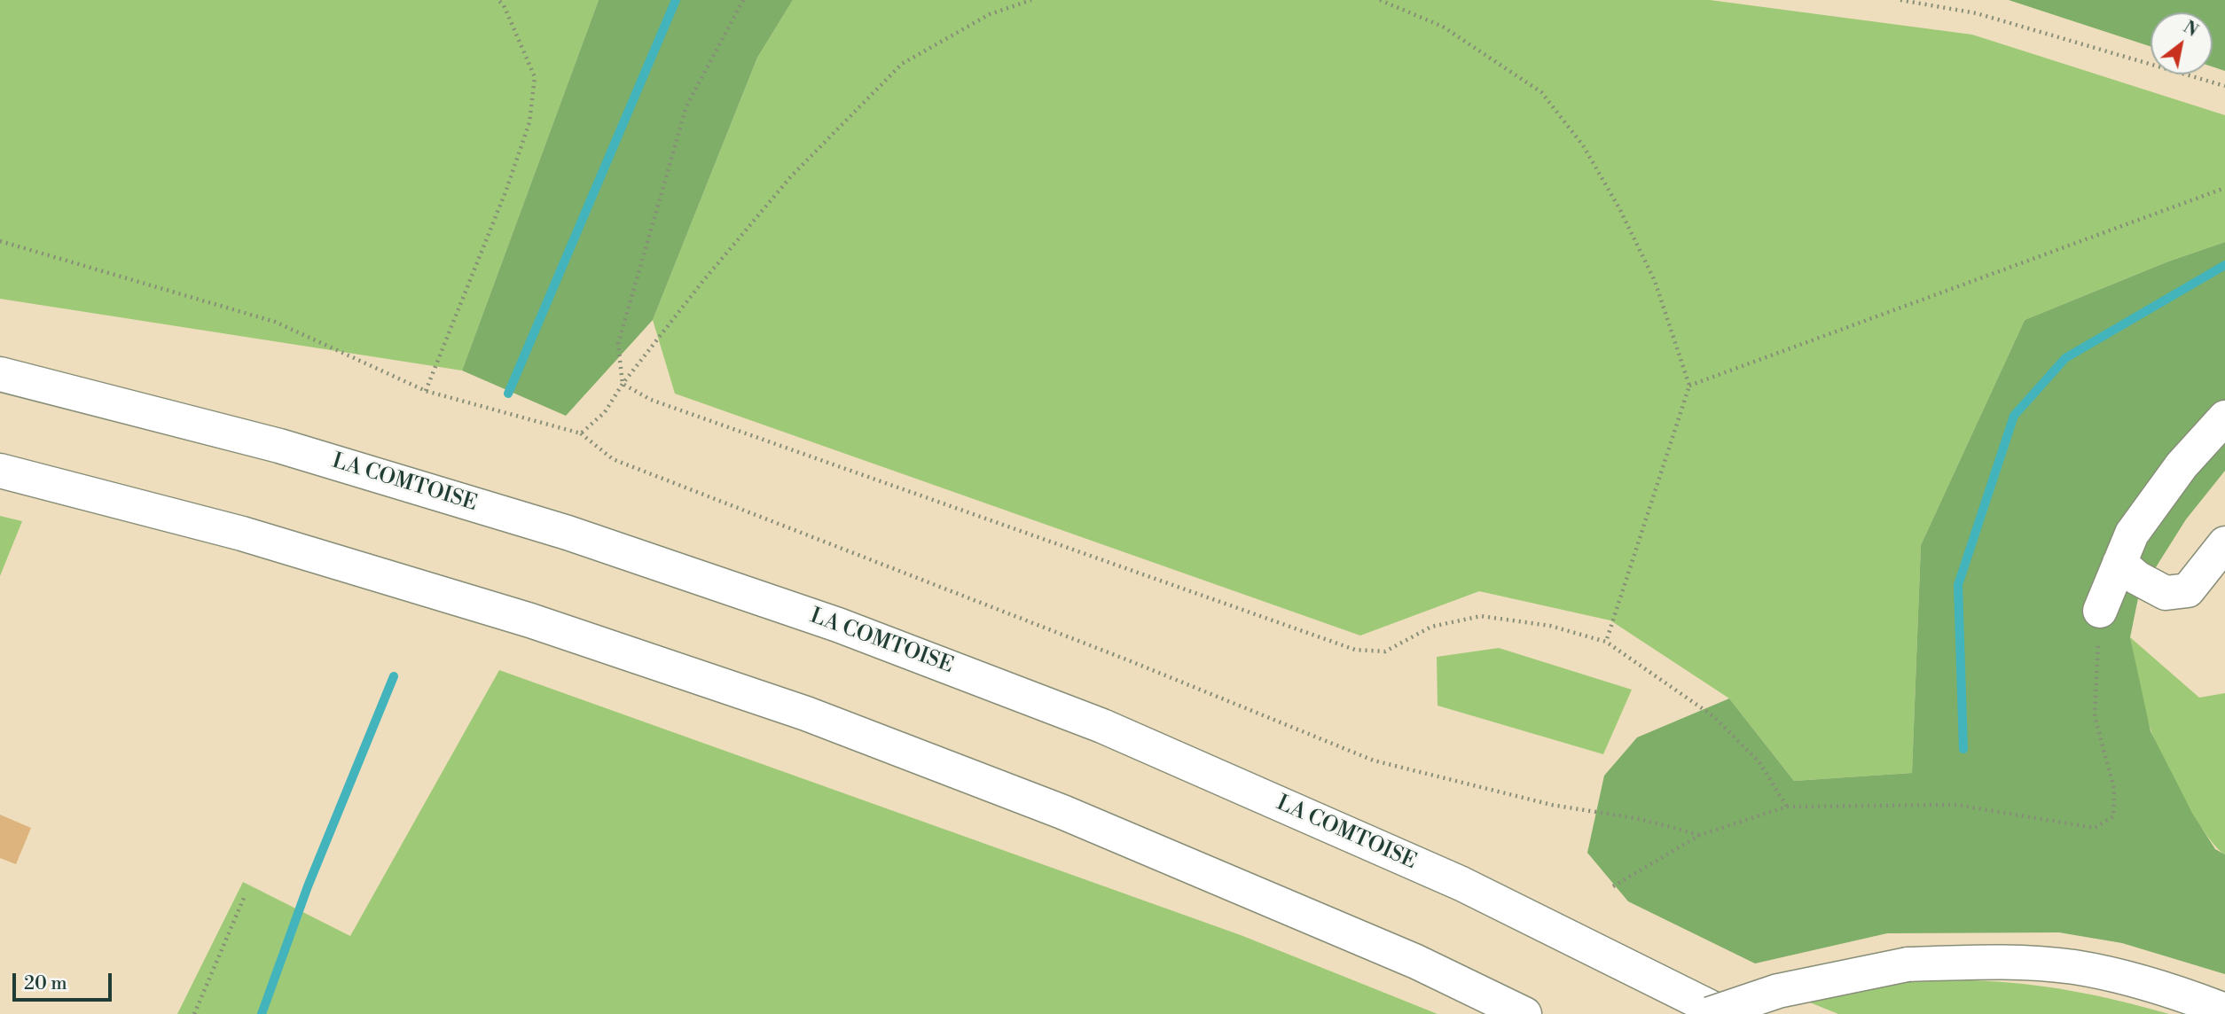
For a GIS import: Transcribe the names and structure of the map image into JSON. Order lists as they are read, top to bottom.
{
  "streets": {
    "main road": ["LA COMTOISE"]
  },
  "scale_bar": "20 m",
  "north": "top right"
}
